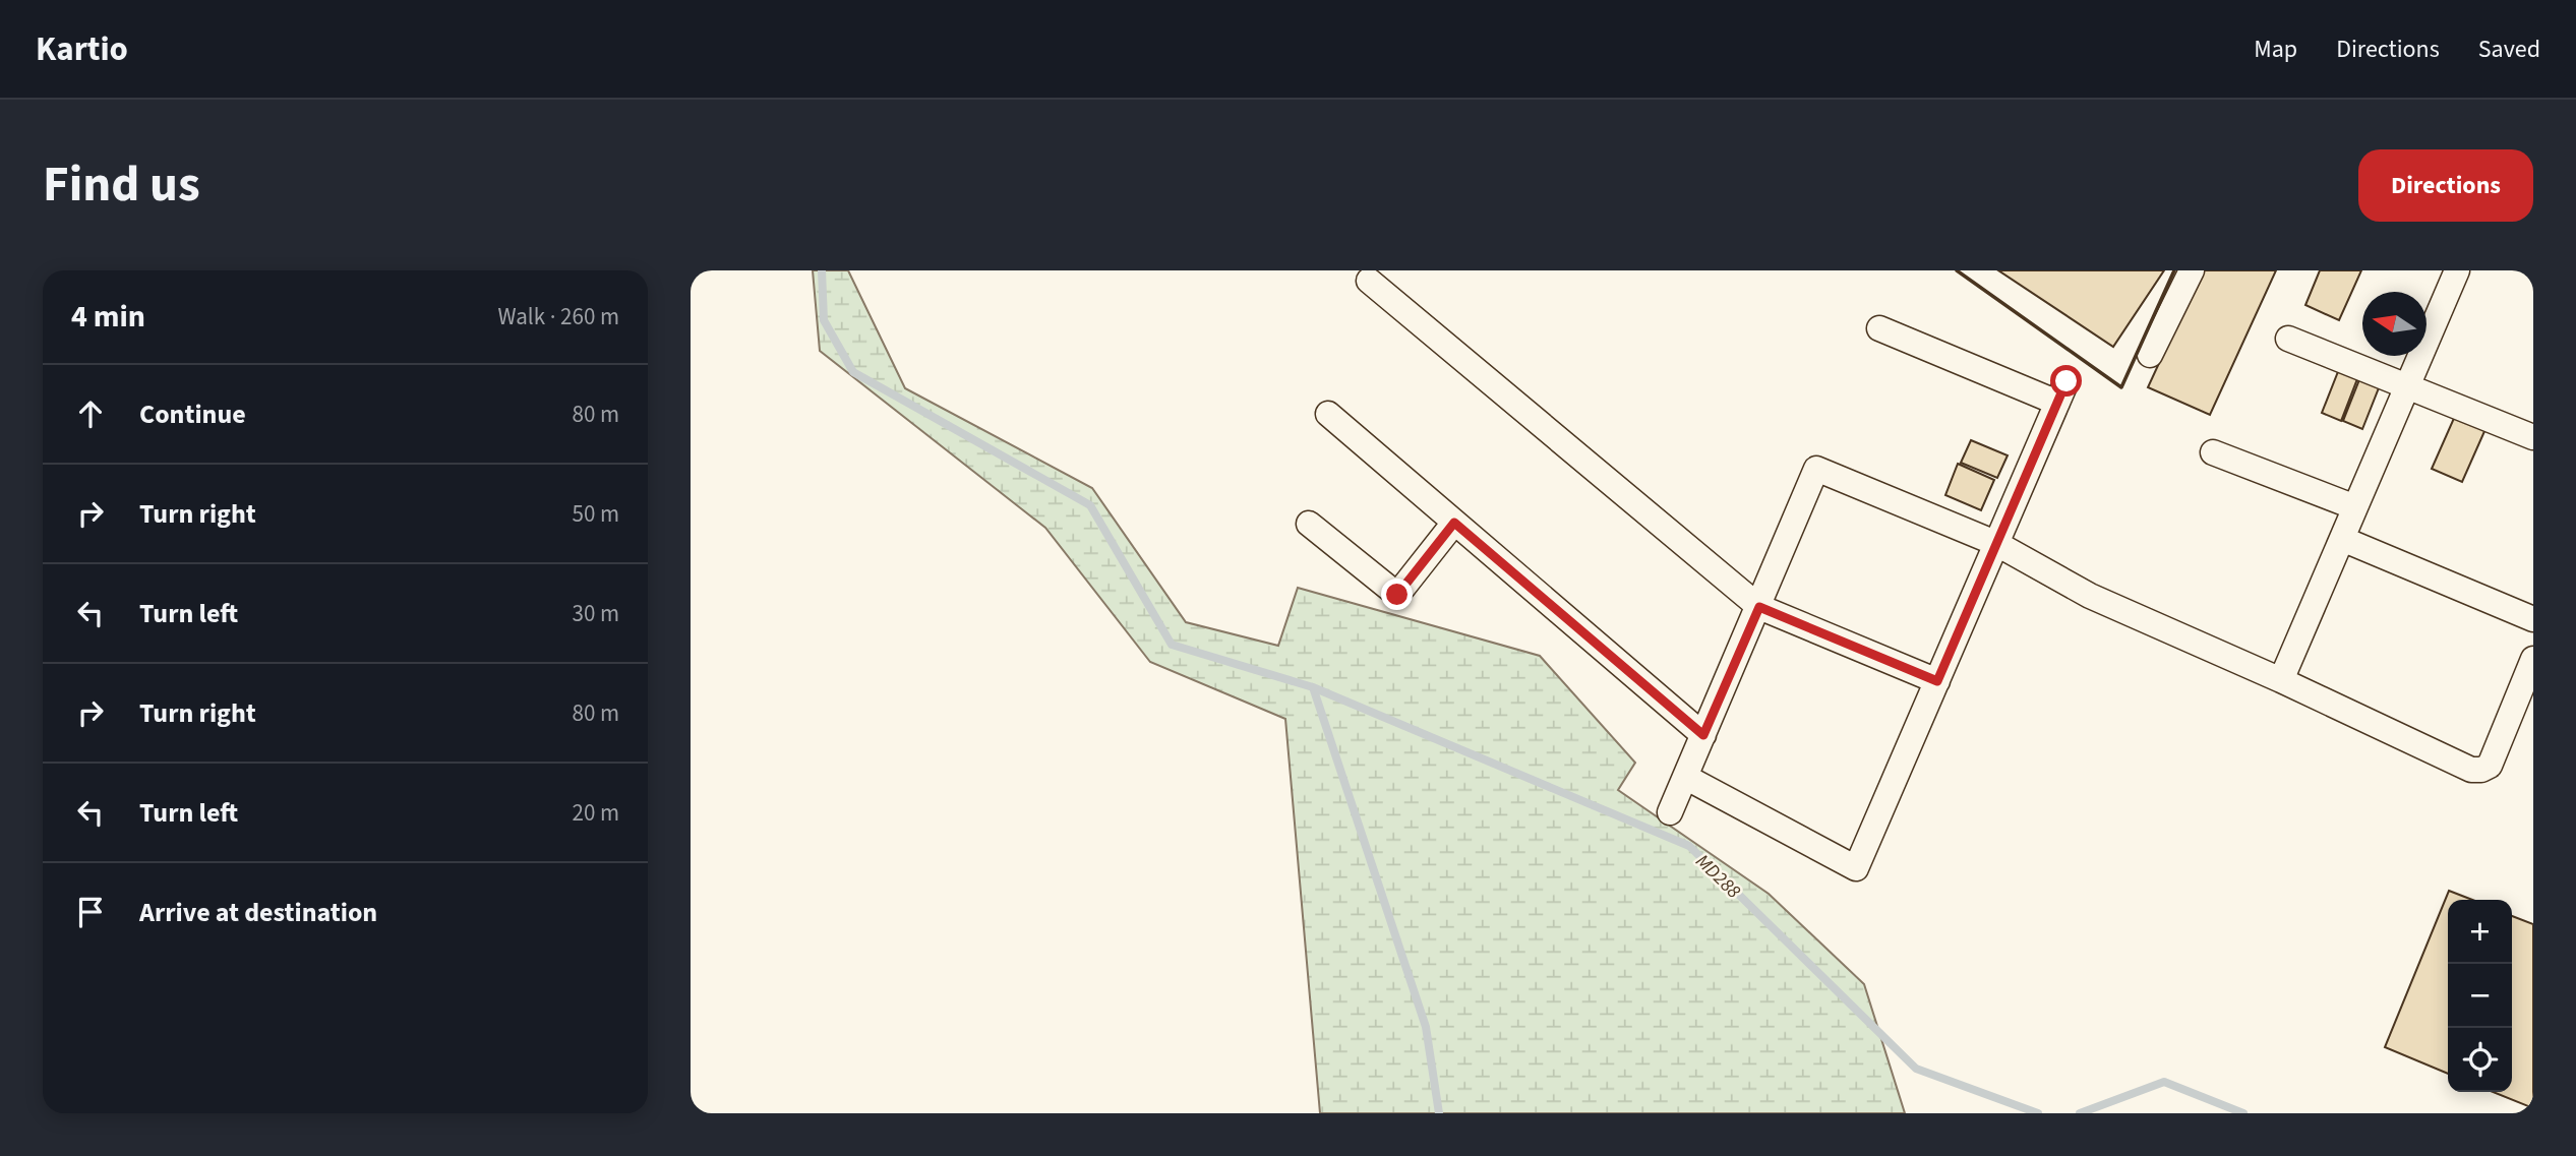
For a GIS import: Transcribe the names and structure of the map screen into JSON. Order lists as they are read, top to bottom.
{
  "water": ["MD288"],
  "north": "left",
  "page": {
    "header": "Kartio",
    "nav": ["Map", "Directions", "Saved"],
    "title": "Find us",
    "buttons": "Directions",
    "heading": ["4 min", "Walk · 260 m"],
    "list": [
      ["Continue", "80 m"],
      ["Turn right", "50 m"],
      ["Turn left", "30 m"],
      ["Turn right", "80 m"],
      ["Turn left", "20 m"],
      "Arrive at destination"
    ],
    "map_buttons": ["+", "−"]
  }
}
